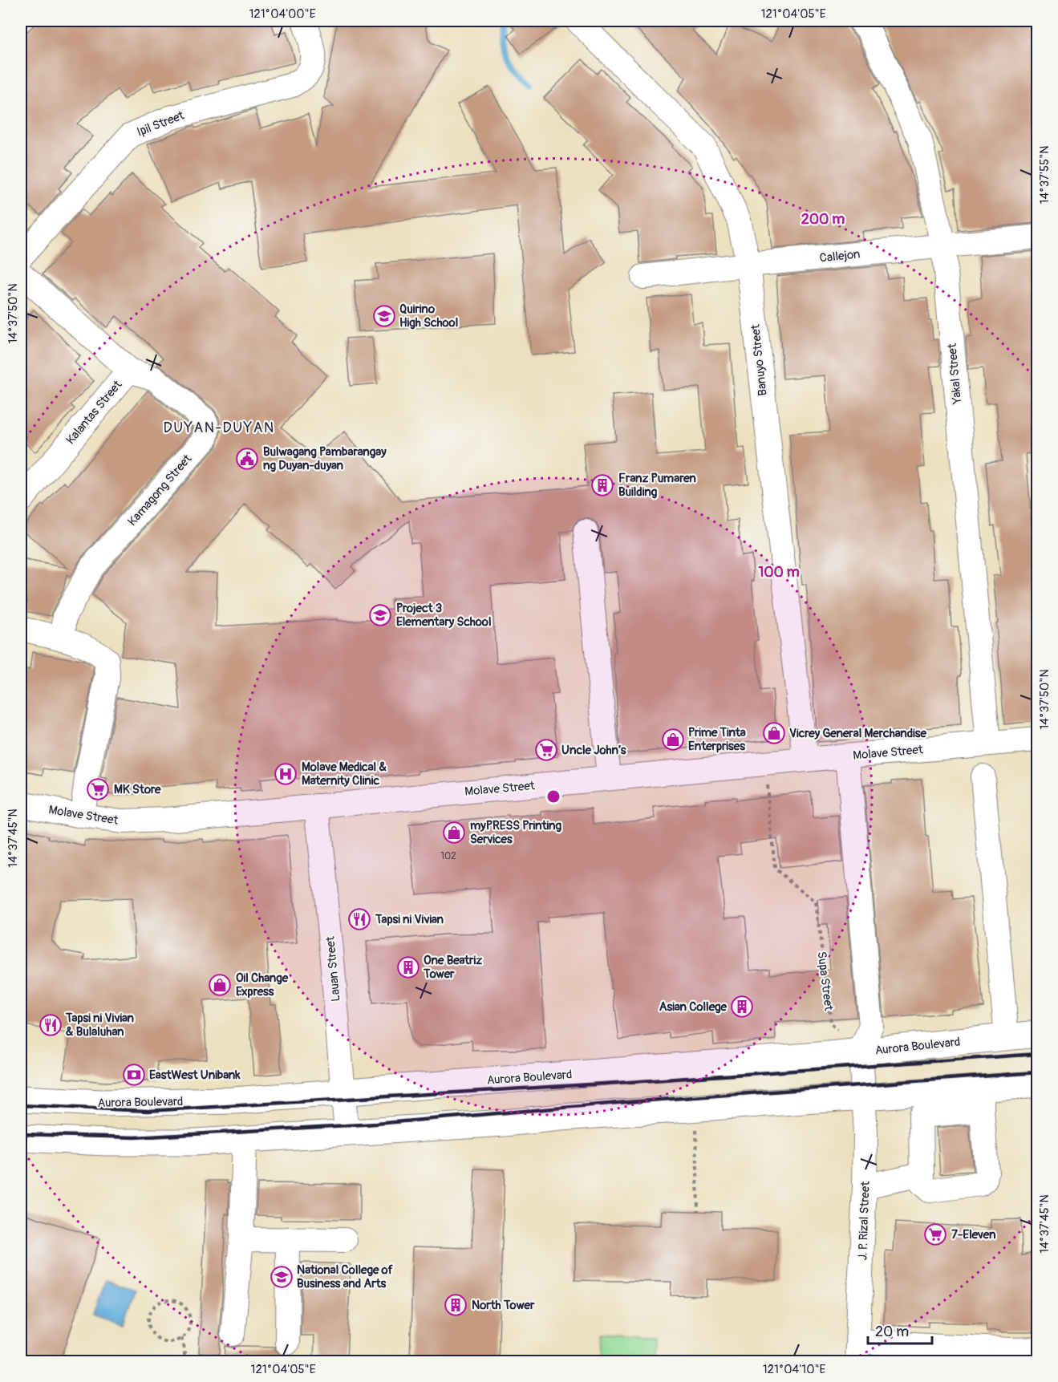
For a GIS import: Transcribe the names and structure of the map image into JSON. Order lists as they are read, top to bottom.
{
  "streets": {
    "main road": ["Aurora Boulevard"],
    "street": [
      "Ipil Street",
      "Callejon",
      "Banuyo Street",
      "Yakal Street",
      "Kalantas Street",
      "Kamagong Street",
      "Molave Street",
      "Lauan Street",
      "J. P. Rizal Street"
    ],
    "path": ["Supa Street"]
  },
  "crossings": [
    ["Callejon", "Banuyo Street"],
    ["Callejon", "Yakal Street"],
    ["Banuyo Street", "Molave Street"],
    ["Yakal Street", "Molave Street"],
    ["Kalantas Street", "Kamagong Street"],
    ["Molave Street", "Lauan Street"],
    ["Molave Street", "Supa Street"],
    ["Lauan Street", "Aurora Boulevard"],
    ["Supa Street", "Aurora Boulevard"],
    ["Supa Street", "J. P. Rizal Street"],
    ["Aurora Boulevard", "J. P. Rizal Street"]
  ],
  "districts": ["DUYAN-DUYAN"],
  "places": {
    "school or university": ["Quirino High School", "Project 3 Elementary School", "National College of Business and Arts"],
    "public building": ["Bulwagang Pambarangay ng Duyan-duyan"],
    "building": [
      "Franz Pumaren Building",
      "One Beatriz Tower",
      "Asian College",
      "North Tower"
    ],
    "shop": [
      "Vicrey General Merchandise",
      "Prime Tinta Enterprises",
      "myPRESS Printing Services",
      "Oil Change Express"
    ],
    "supermarket": ["Uncle John’s", "MK Store", "7-Eleven"],
    "hospital": ["Molave Medical & Maternity Clinic"],
    "restaurant": ["Tapsi ni Vivian", "Tapsi ni Vivian & Bulaluhan"],
    "bank": ["EastWest Unibank"]
  },
  "house_numbers": ["102"],
  "scale_bar": "20 m",
  "coordinates": [
    "121°04'00\"E",
    "121°04'05\"E",
    "14°37'55\"N",
    "14°37'50\"N",
    "14°37'45\"N",
    "121°04'10\"E"
  ],
  "rings": ["200 m", "100 m"]
}
